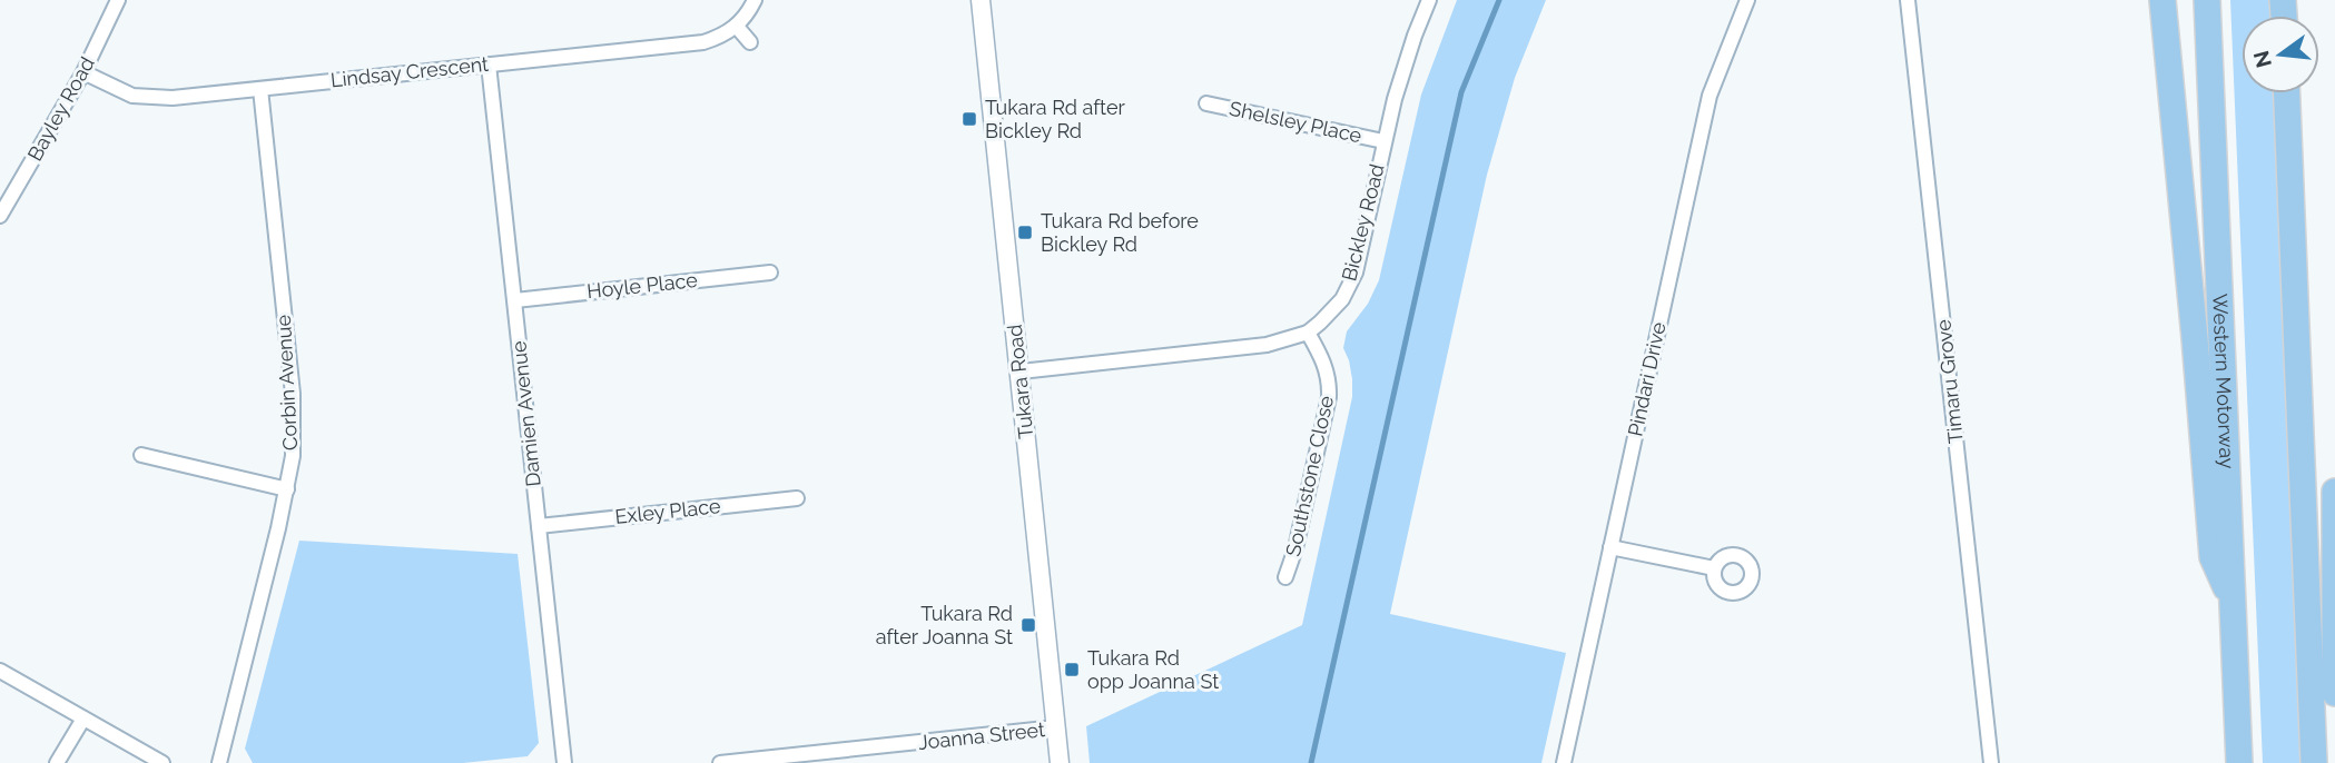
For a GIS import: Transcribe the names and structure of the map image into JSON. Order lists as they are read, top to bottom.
{
  "streets": {
    "highway": ["Western Motorway"],
    "street": [
      "Lindsay Crescent",
      "Bayley Road",
      "Shelsley Place",
      "Bickley Road",
      "Hoyle Place",
      "Pindari Drive",
      "Tukara Road",
      "Timaru Grove",
      "Corbin Avenue",
      "Damien Avenue",
      "Southstone Close",
      "Exley Place",
      "Joanna Street"
    ]
  },
  "crossings": [
    ["Lindsay Crescent", "Bayley Road"],
    ["Lindsay Crescent", "Corbin Avenue"],
    ["Lindsay Crescent", "Damien Avenue"],
    ["Shelsley Place", "Bickley Road"],
    ["Bickley Road", "Tukara Road"],
    ["Bickley Road", "Southstone Close"],
    ["Hoyle Place", "Damien Avenue"],
    ["Tukara Road", "Joanna Street"],
    ["Damien Avenue", "Exley Place"]
  ],
  "places": {
    "transit": [
      "Tukara Rd after Bickley Rd",
      "Tukara Rd before Bickley Rd",
      "Tukara Rd after Joanna St",
      "Tukara Rd opp Joanna St"
    ]
  },
  "north": "left"
}
